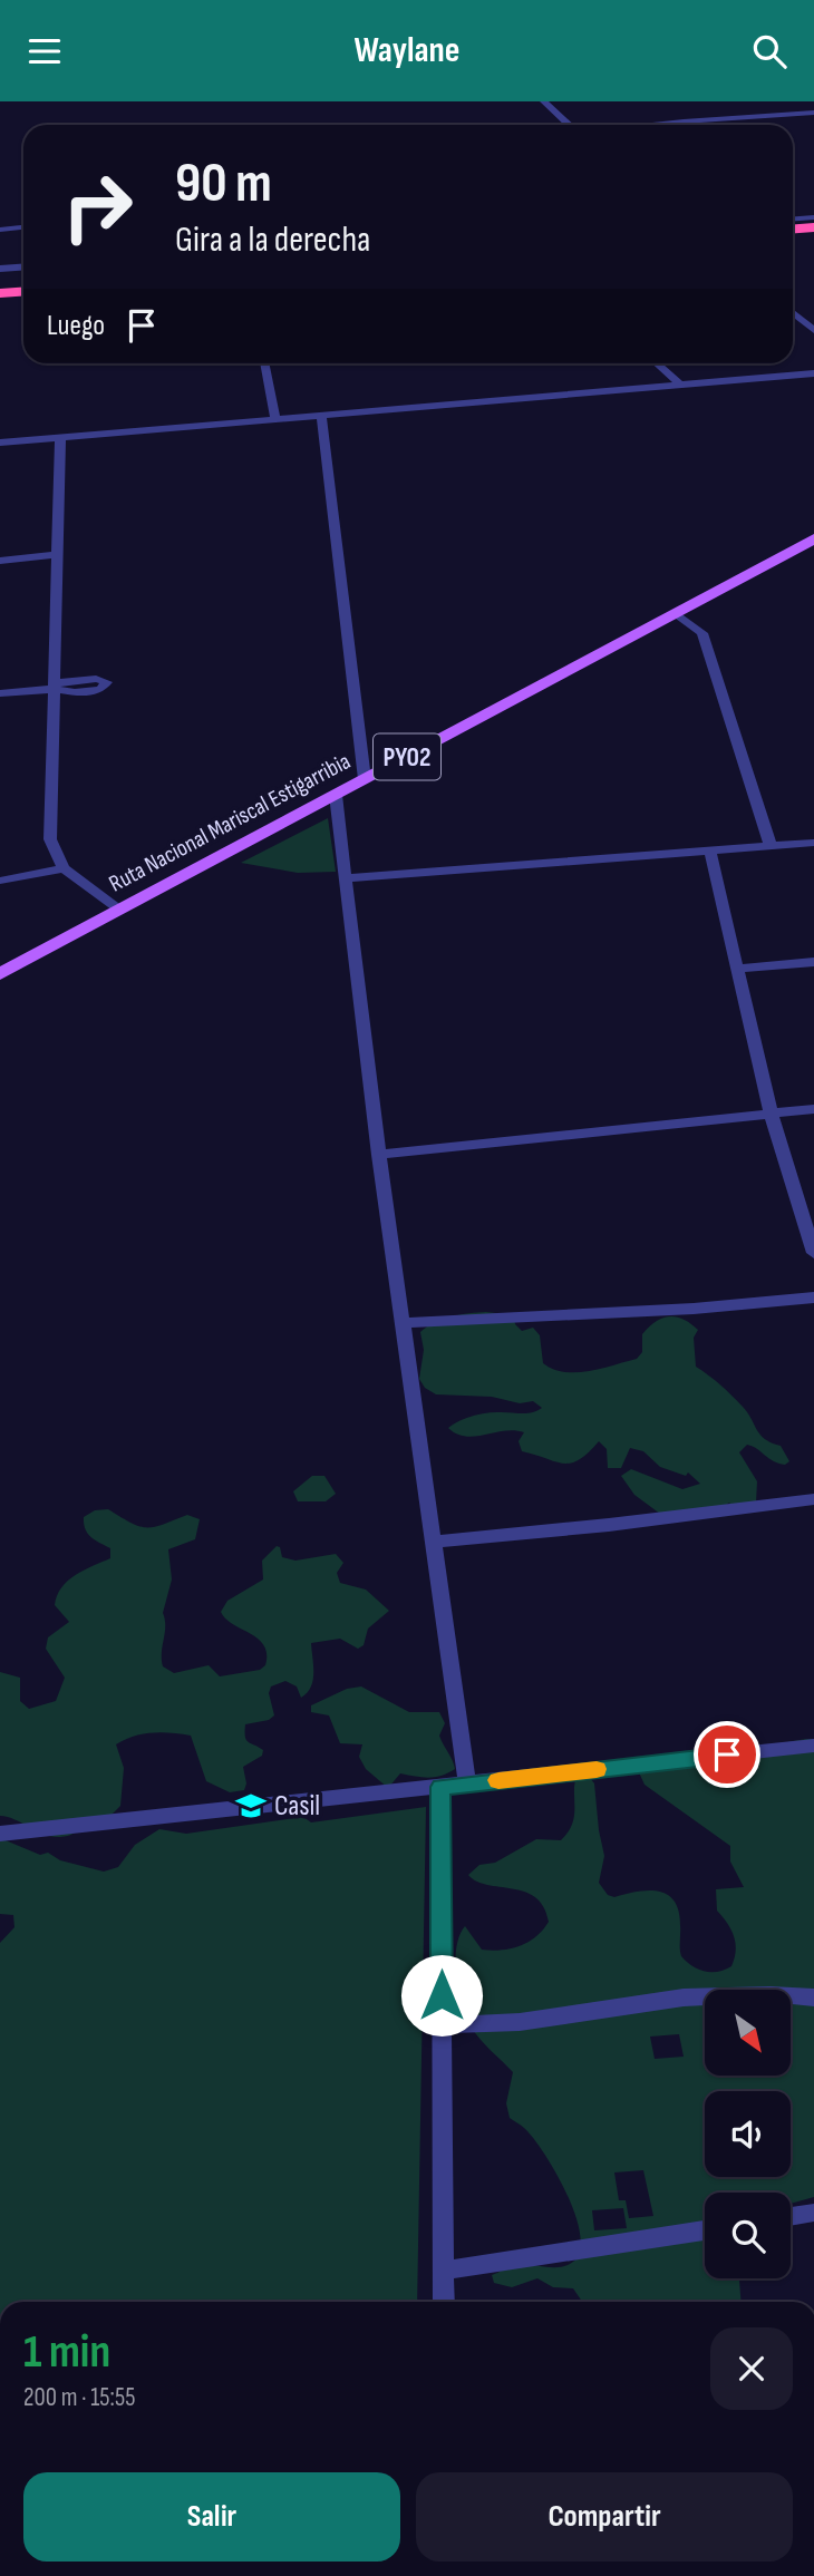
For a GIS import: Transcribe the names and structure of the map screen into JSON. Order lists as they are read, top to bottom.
{
  "streets": {
    "main road": ["PY02", "Ruta Nacional Mariscal Estigarribia"]
  },
  "places": {
    "school or university": ["Casil"]
  },
  "north": "bottom right",
  "page": {
    "header": "Waylane",
    "turn": ["90 m", "Gira a la derecha"],
    "then": "Luego",
    "heading": ["1 min", "200 m · 15:55"],
    "buttons": ["Salir", "Compartir"]
  }
}
